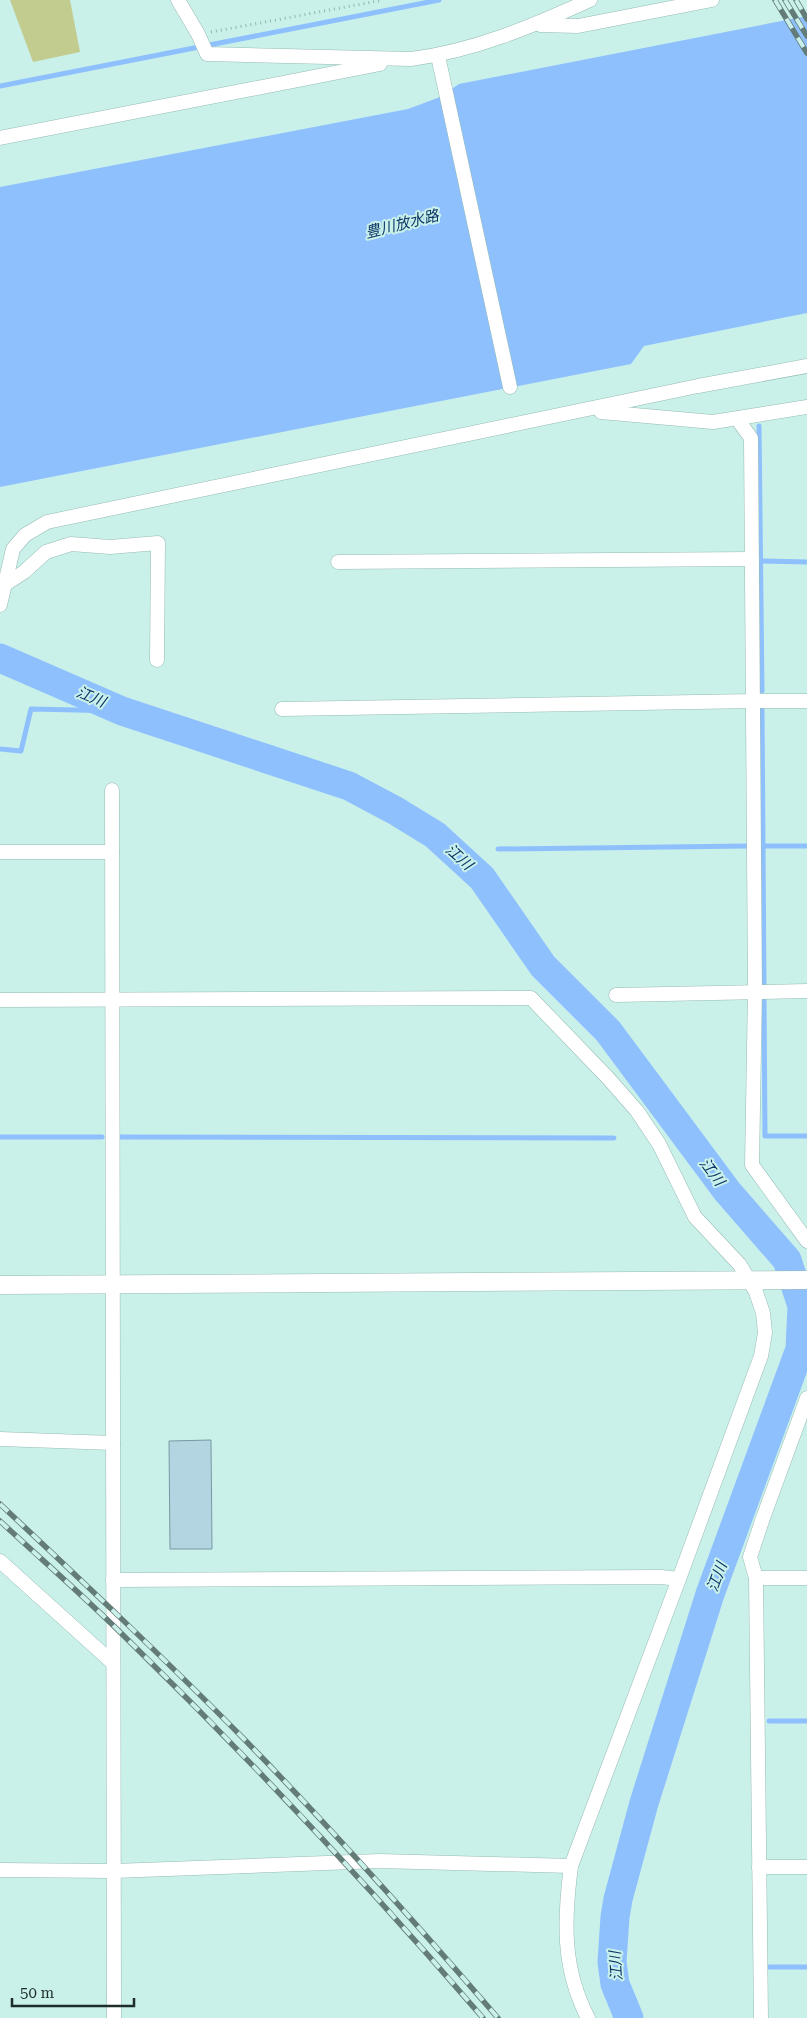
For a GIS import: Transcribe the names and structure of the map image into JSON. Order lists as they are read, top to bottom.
{
  "water": ["豊川放水路", "江川"],
  "scale_bar": "50 m"
}
